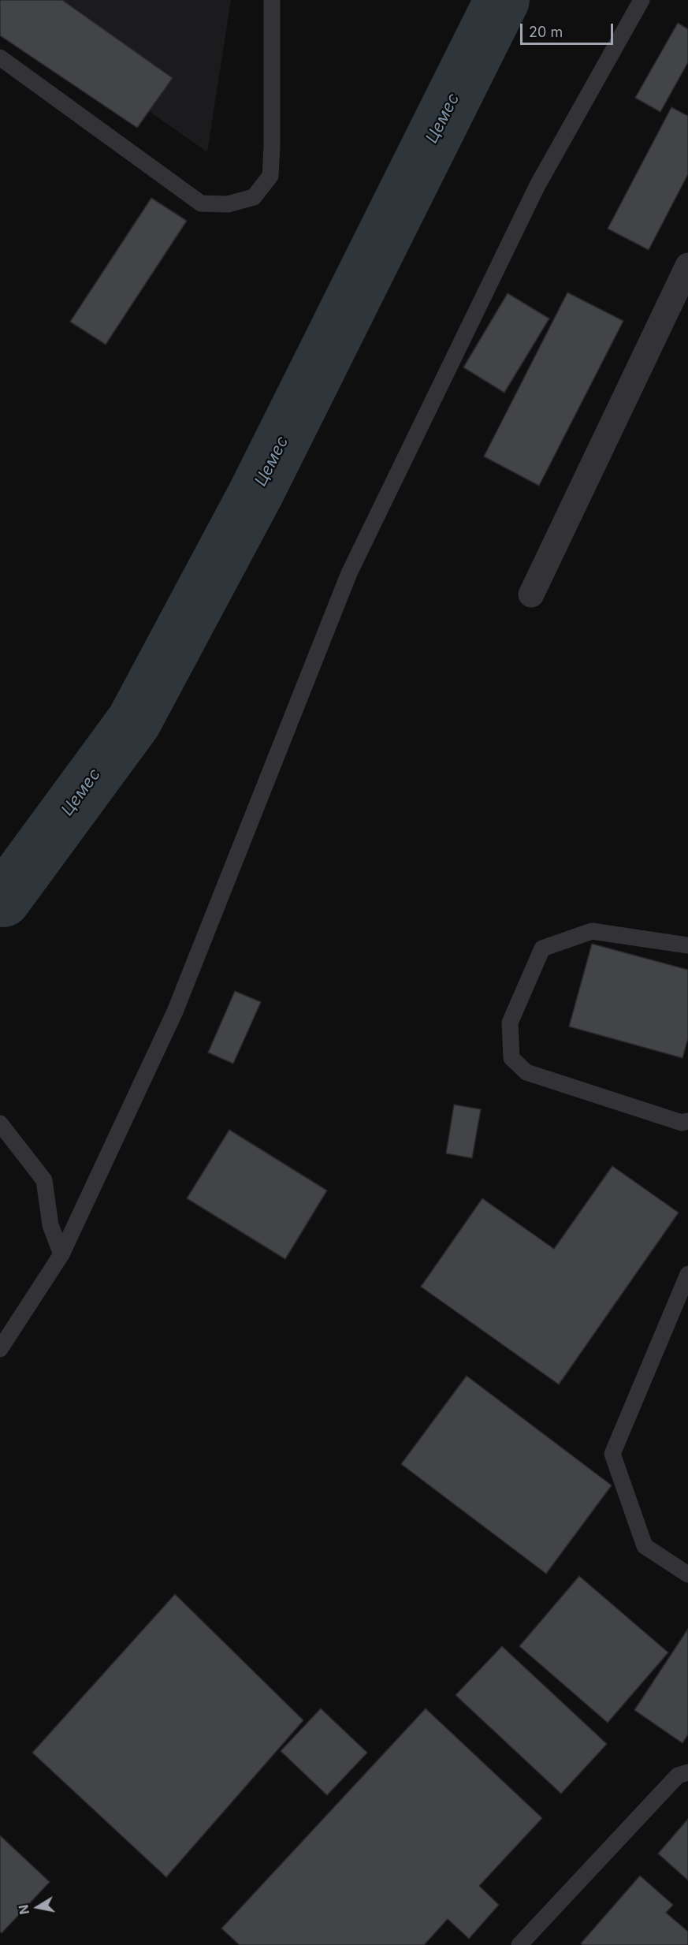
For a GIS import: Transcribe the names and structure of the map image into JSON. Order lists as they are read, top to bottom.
{
  "water": ["Цемес"],
  "scale_bar": "20 m",
  "north": "left"
}
